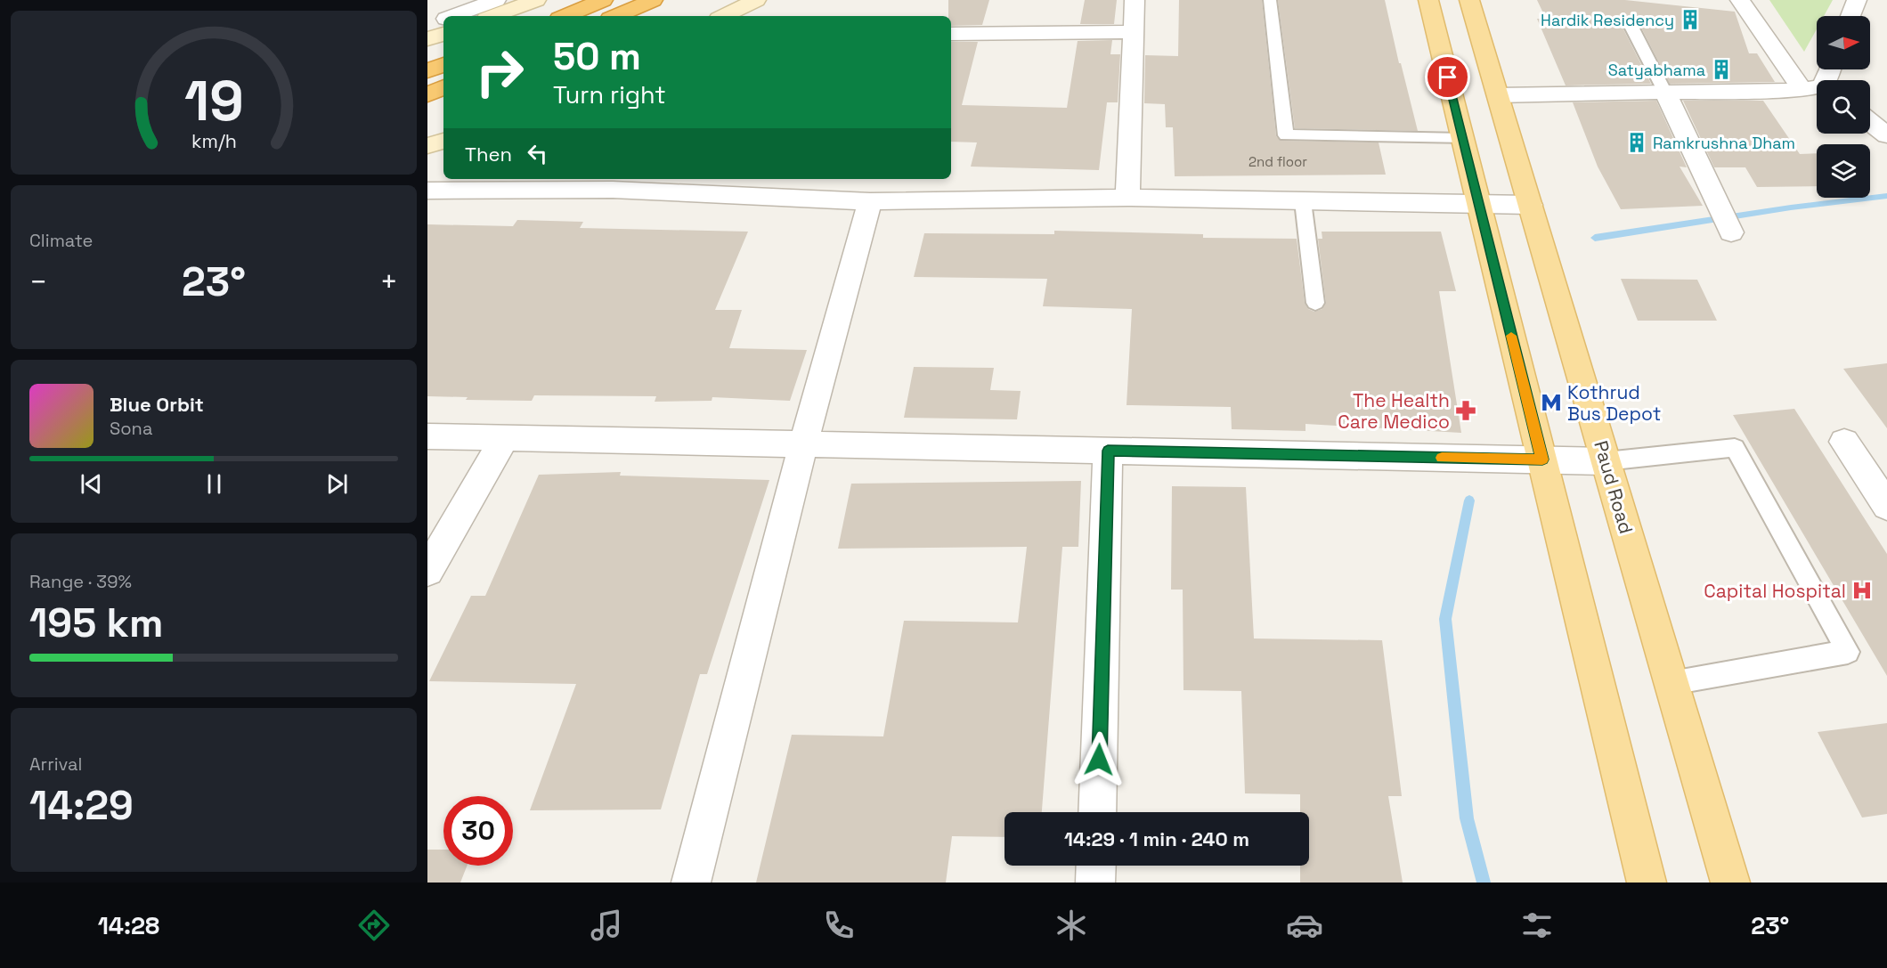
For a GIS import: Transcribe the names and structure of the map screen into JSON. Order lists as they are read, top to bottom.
{
  "streets": {
    "main road": ["Paud Road"]
  },
  "places": {
    "building": ["Hardik Residency", "Satyabhama", "Ramkrushna Dham"],
    "metro station": ["Kothrud Bus Depot"],
    "pharmacy": ["The Health Care Medico"],
    "hospital": ["Capital Hospital"]
  },
  "house_numbers": ["2nd floor"],
  "north": "right",
  "page": {
    "turn": ["50 m", "Turn right"],
    "then": "Then",
    "tile": [
      "Climate",
      ["Range · 39%", "195 km"],
      ["Arrival", "14:29"]
    ],
    "heat": ["−", "23°", "+"],
    "song": ["Blue Orbit", "Sona"],
    "limit": "30",
    "trip": "14:29 · 1 min · 240 m",
    "tabs": ["14:28", "23°"],
    "gauge": ["19", "km/h"]
  }
}
